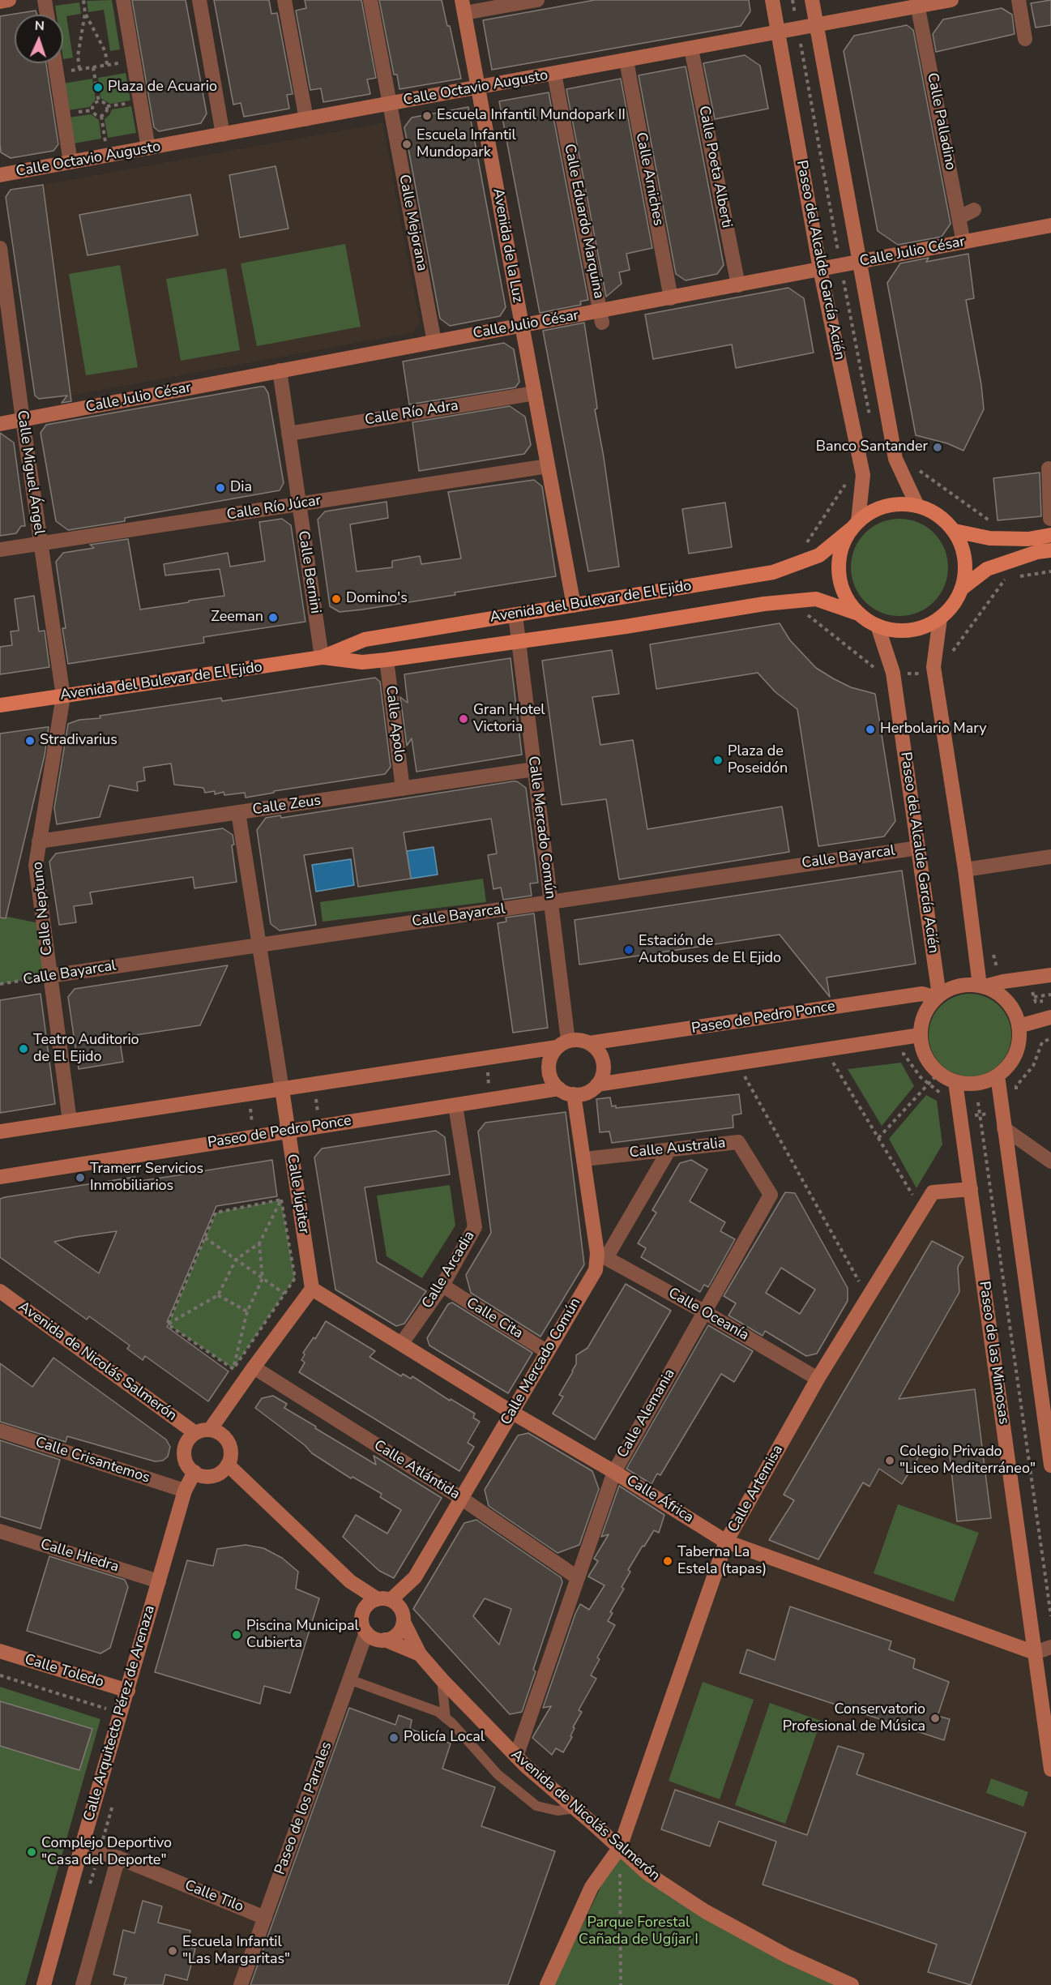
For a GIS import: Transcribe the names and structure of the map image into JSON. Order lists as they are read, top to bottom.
{
  "streets": {
    "main road": ["Avenida del Bulevar de El Ejido"],
    "street": [
      "Calle Octavio Augusto",
      "Calle Palladino",
      "Calle Poeta Alberti",
      "Calle Arniches",
      "Calle Eduardo Marquina",
      "Calle Mejorana",
      "Avenida de la Luz",
      "Calle Julio César",
      "Paseo del Alcalde García Acién",
      "Calle Río Adra",
      "Calle Miguel Ángel",
      "Calle Río Júcar",
      "Calle Bernini",
      "Calle Apolo",
      "Calle Zeus",
      "Calle Mercado Común",
      "Calle Bayarcal",
      "Calle Neptuno",
      "Paseo de Pedro Ponce",
      "Calle Australia",
      "Calle Júpiter",
      "Calle Arcadia",
      "Calle Oceanía",
      "Calle Cita",
      "Paseo de las Mimosas",
      "Avenida de Nicolás Salmerón",
      "Calle Alemania",
      "Calle Crisantemos",
      "Calle Atlántida",
      "Calle Artemisa",
      "Calle África",
      "Calle Hiedra",
      "Calle Toledo",
      "Calle Arquitecto Pérez de Arenaza",
      "Paseo de los Parrales",
      "Calle Tilo"
    ]
  },
  "crossings": [
    ["Calle Octavio Augusto", "Calle Palladino"],
    ["Calle Octavio Augusto", "Calle Poeta Alberti"],
    ["Calle Octavio Augusto", "Calle Arniches"],
    ["Calle Octavio Augusto", "Calle Eduardo Marquina"],
    ["Calle Octavio Augusto", "Calle Mejorana"],
    ["Calle Octavio Augusto", "Avenida de la Luz"],
    ["Calle Octavio Augusto", "Paseo del Alcalde García Acién"],
    ["Calle Palladino", "Calle Julio César"],
    ["Calle Poeta Alberti", "Calle Julio César"],
    ["Calle Arniches", "Calle Julio César"],
    ["Calle Eduardo Marquina", "Calle Julio César"],
    ["Calle Mejorana", "Calle Julio César"],
    ["Avenida de la Luz", "Calle Julio César"],
    ["Avenida de la Luz", "Calle Río Adra"],
    ["Avenida de la Luz", "Calle Río Júcar"],
    ["Avenida de la Luz", "Avenida del Bulevar de El Ejido"],
    ["Calle Julio César", "Paseo del Alcalde García Acién"],
    ["Calle Julio César", "Calle Miguel Ángel"],
    ["Calle Julio César", "Calle Bernini"],
    ["Paseo del Alcalde García Acién", "Avenida del Bulevar de El Ejido"],
    ["Paseo del Alcalde García Acién", "Calle Bayarcal"],
    ["Paseo del Alcalde García Acién", "Paseo de Pedro Ponce"],
    ["Paseo del Alcalde García Acién", "Paseo de las Mimosas"],
    ["Calle Río Adra", "Calle Bernini"],
    ["Calle Miguel Ángel", "Calle Río Júcar"],
    ["Calle Miguel Ángel", "Avenida del Bulevar de El Ejido"],
    ["Calle Miguel Ángel", "Calle Neptuno"],
    ["Calle Río Júcar", "Calle Bernini"],
    ["Calle Bernini", "Avenida del Bulevar de El Ejido"],
    ["Avenida del Bulevar de El Ejido", "Calle Apolo"],
    ["Avenida del Bulevar de El Ejido", "Calle Mercado Común"],
    ["Avenida del Bulevar de El Ejido", "Calle Neptuno"],
    ["Calle Apolo", "Calle Zeus"],
    ["Calle Zeus", "Calle Mercado Común"],
    ["Calle Zeus", "Calle Neptuno"],
    ["Calle Zeus", "Calle Júpiter"],
    ["Calle Mercado Común", "Calle Bayarcal"],
    ["Calle Mercado Común", "Paseo de Pedro Ponce"],
    ["Calle Mercado Común", "Calle Australia"],
    ["Calle Mercado Común", "Calle Oceanía"],
    ["Calle Mercado Común", "Calle Cita"],
    ["Calle Mercado Común", "Avenida de Nicolás Salmerón"],
    ["Calle Mercado Común", "Calle Atlántida"],
    ["Calle Mercado Común", "Calle África"],
    ["Calle Mercado Común", "Paseo de los Parrales"],
    ["Calle Bayarcal", "Calle Neptuno"],
    ["Calle Bayarcal", "Calle Júpiter"],
    ["Paseo de Pedro Ponce", "Calle Júpiter"],
    ["Paseo de Pedro Ponce", "Calle Arcadia"],
    ["Paseo de Pedro Ponce", "Paseo de las Mimosas"],
    ["Calle Australia", "Calle Alemania"],
    ["Calle Júpiter", "Calle África"],
    ["Calle Arcadia", "Calle Cita"],
    ["Calle Arcadia", "Calle África"],
    ["Calle Oceanía", "Calle Alemania"],
    ["Calle Oceanía", "Calle Artemisa"],
    ["Paseo de las Mimosas", "Calle Artemisa"],
    ["Paseo de las Mimosas", "Calle África"],
    ["Avenida de Nicolás Salmerón", "Calle Alemania"],
    ["Avenida de Nicolás Salmerón", "Calle Artemisa"],
    ["Avenida de Nicolás Salmerón", "Calle Arquitecto Pérez de Arenaza"],
    ["Avenida de Nicolás Salmerón", "Paseo de los Parrales"],
    ["Calle Alemania", "Calle Atlántida"],
    ["Calle Alemania", "Calle África"],
    ["Calle Crisantemos", "Calle Arquitecto Pérez de Arenaza"],
    ["Calle Artemisa", "Calle África"],
    ["Calle Hiedra", "Calle Arquitecto Pérez de Arenaza"],
    ["Calle Toledo", "Calle Arquitecto Pérez de Arenaza"],
    ["Calle Arquitecto Pérez de Arenaza", "Calle Tilo"],
    ["Paseo de los Parrales", "Calle Tilo"]
  ],
  "parks": ["Parque Forestal Cañada de Ugíjar I"],
  "places": [
    "Plaza de Acuario",
    "Escuela Infantil Mundopark II",
    "Escuela Infantil Mundopark",
    "Banco Santander",
    "Dia",
    "Domino's",
    "Zeeman",
    "Gran Hotel Victoria",
    "Herbolario Mary",
    "Stradivarius",
    "Plaza de Poseidón",
    "Estación de Autobuses de El Ejido",
    "Teatro Auditorio de El Ejido",
    "Tramerr Servicios Inmobiliarios",
    "Colegio Privado \"Liceo Mediterráneo\"",
    "Taberna La Estela (tapas)",
    "Piscina Municipal Cubierta",
    "Conservatorio Profesional de Música",
    "Policía Local",
    "Complejo Deportivo \"Casa del Deporte\"",
    "Escuela Infantil \"Las Margaritas\""
  ],
  "north": "top"
}
